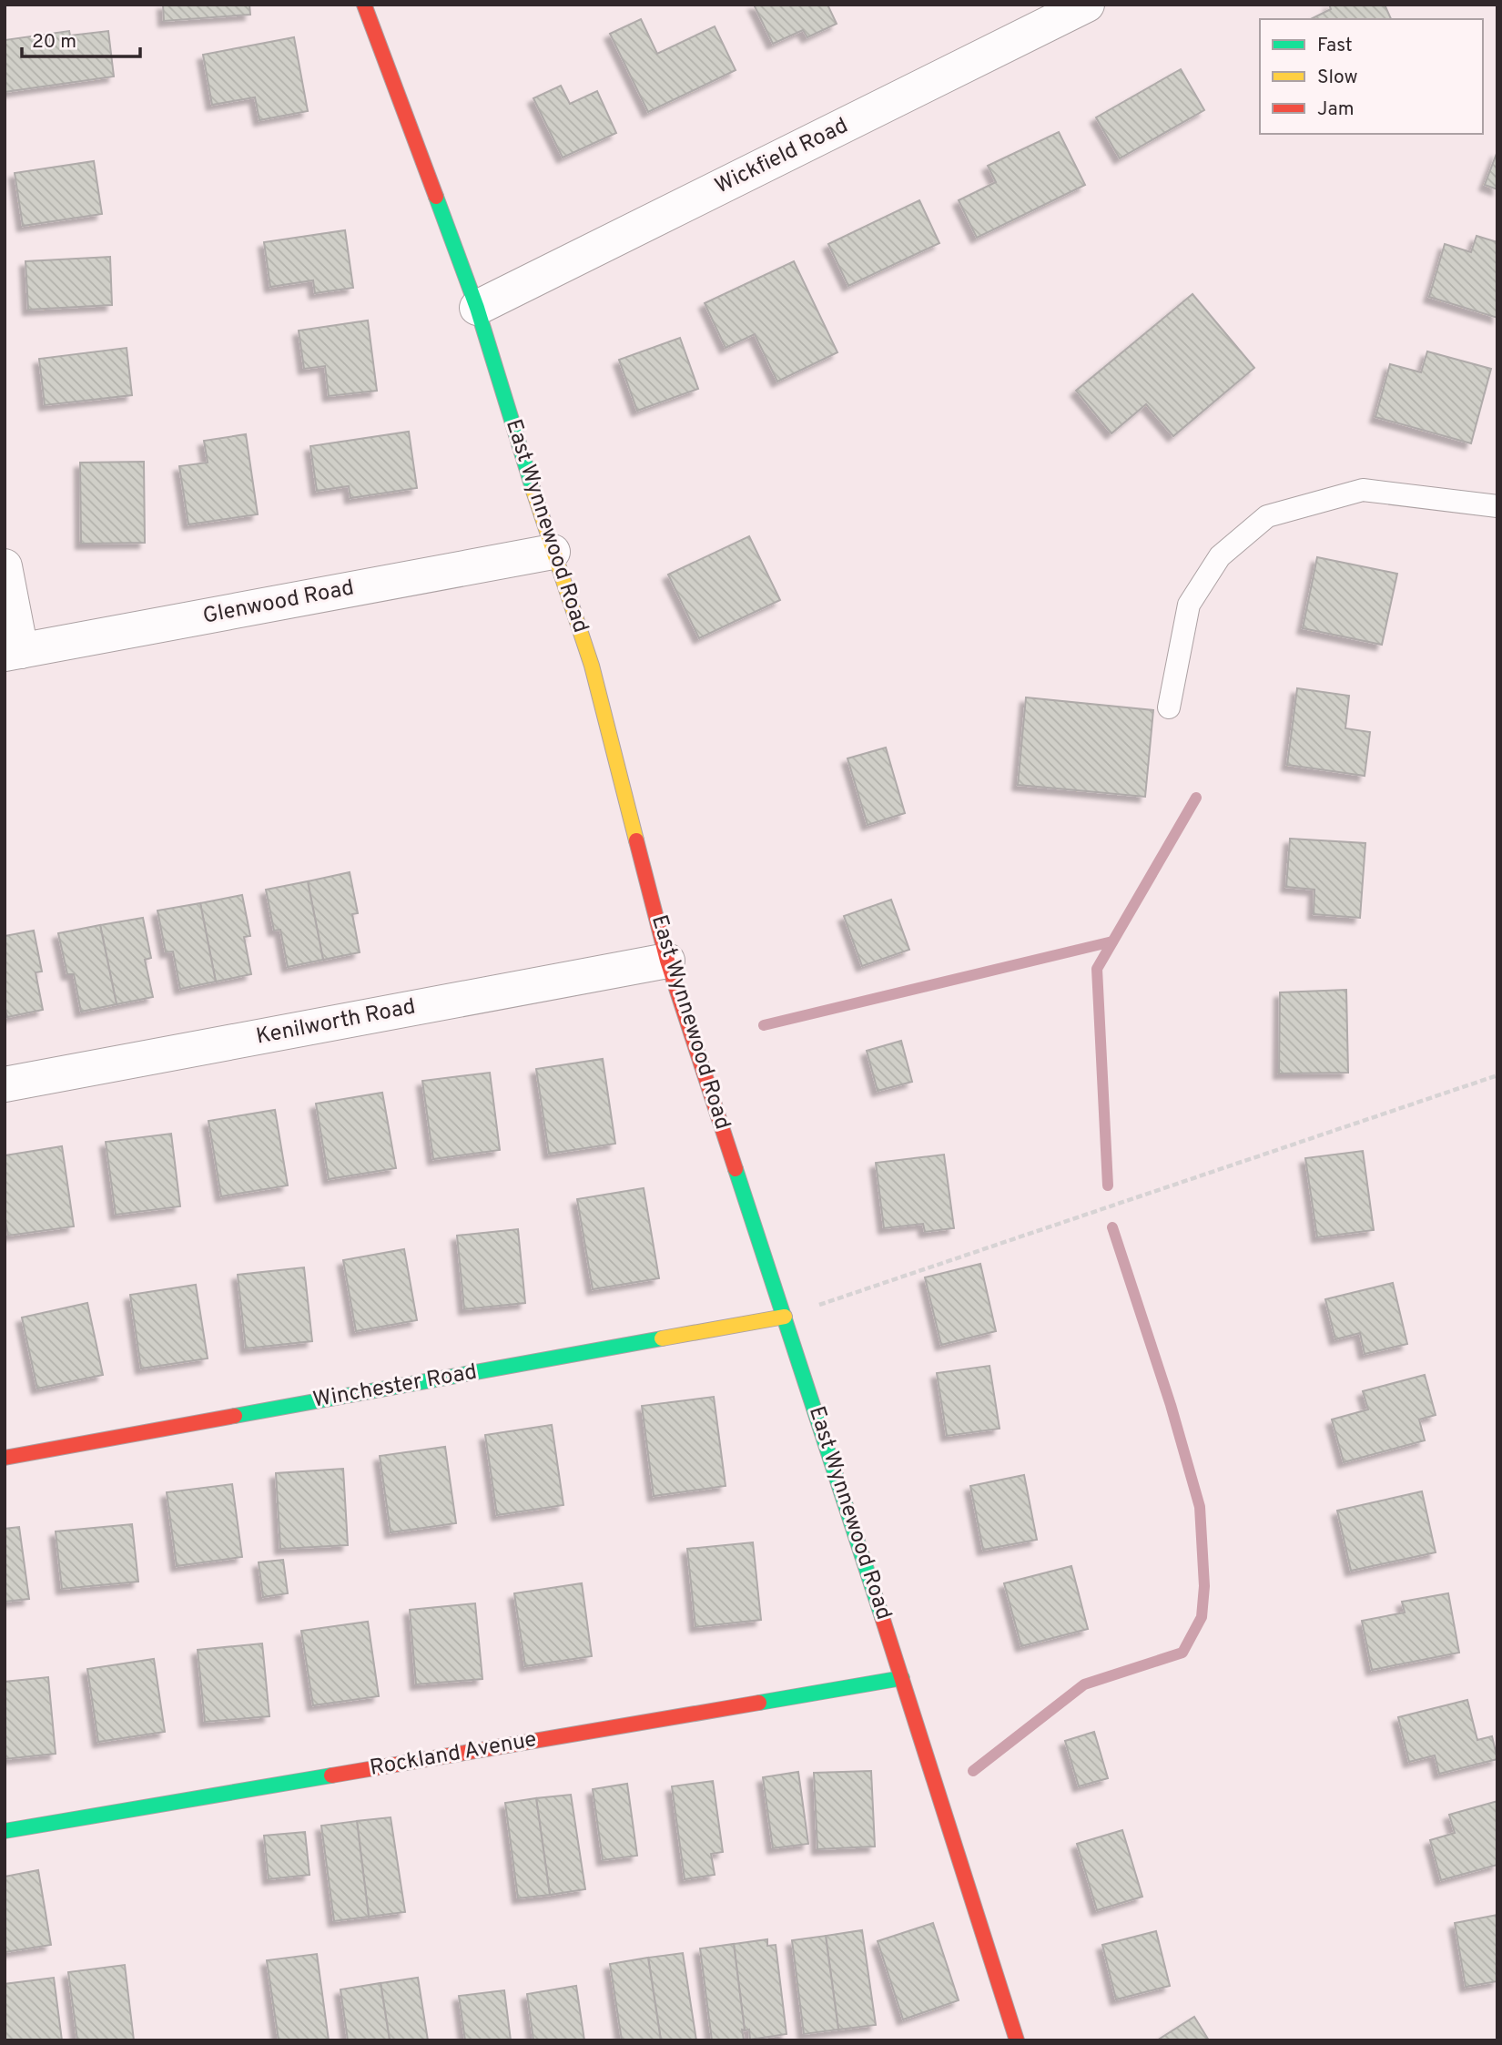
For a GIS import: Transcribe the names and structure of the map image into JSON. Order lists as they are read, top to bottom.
{
  "streets": {
    "street": [
      "Wickfield Road",
      "East Wynnewood Road",
      "Glenwood Road",
      "Kenilworth Road",
      "Winchester Road",
      "Rockland Avenue"
    ]
  },
  "crossings": [
    ["Wickfield Road", "East Wynnewood Road"],
    ["East Wynnewood Road", "Glenwood Road"],
    ["East Wynnewood Road", "Kenilworth Road"],
    ["East Wynnewood Road", "Winchester Road"],
    ["East Wynnewood Road", "Rockland Avenue"]
  ],
  "legend": ["Fast", "Slow", "Jam"],
  "scale_bar": "20 m"
}
